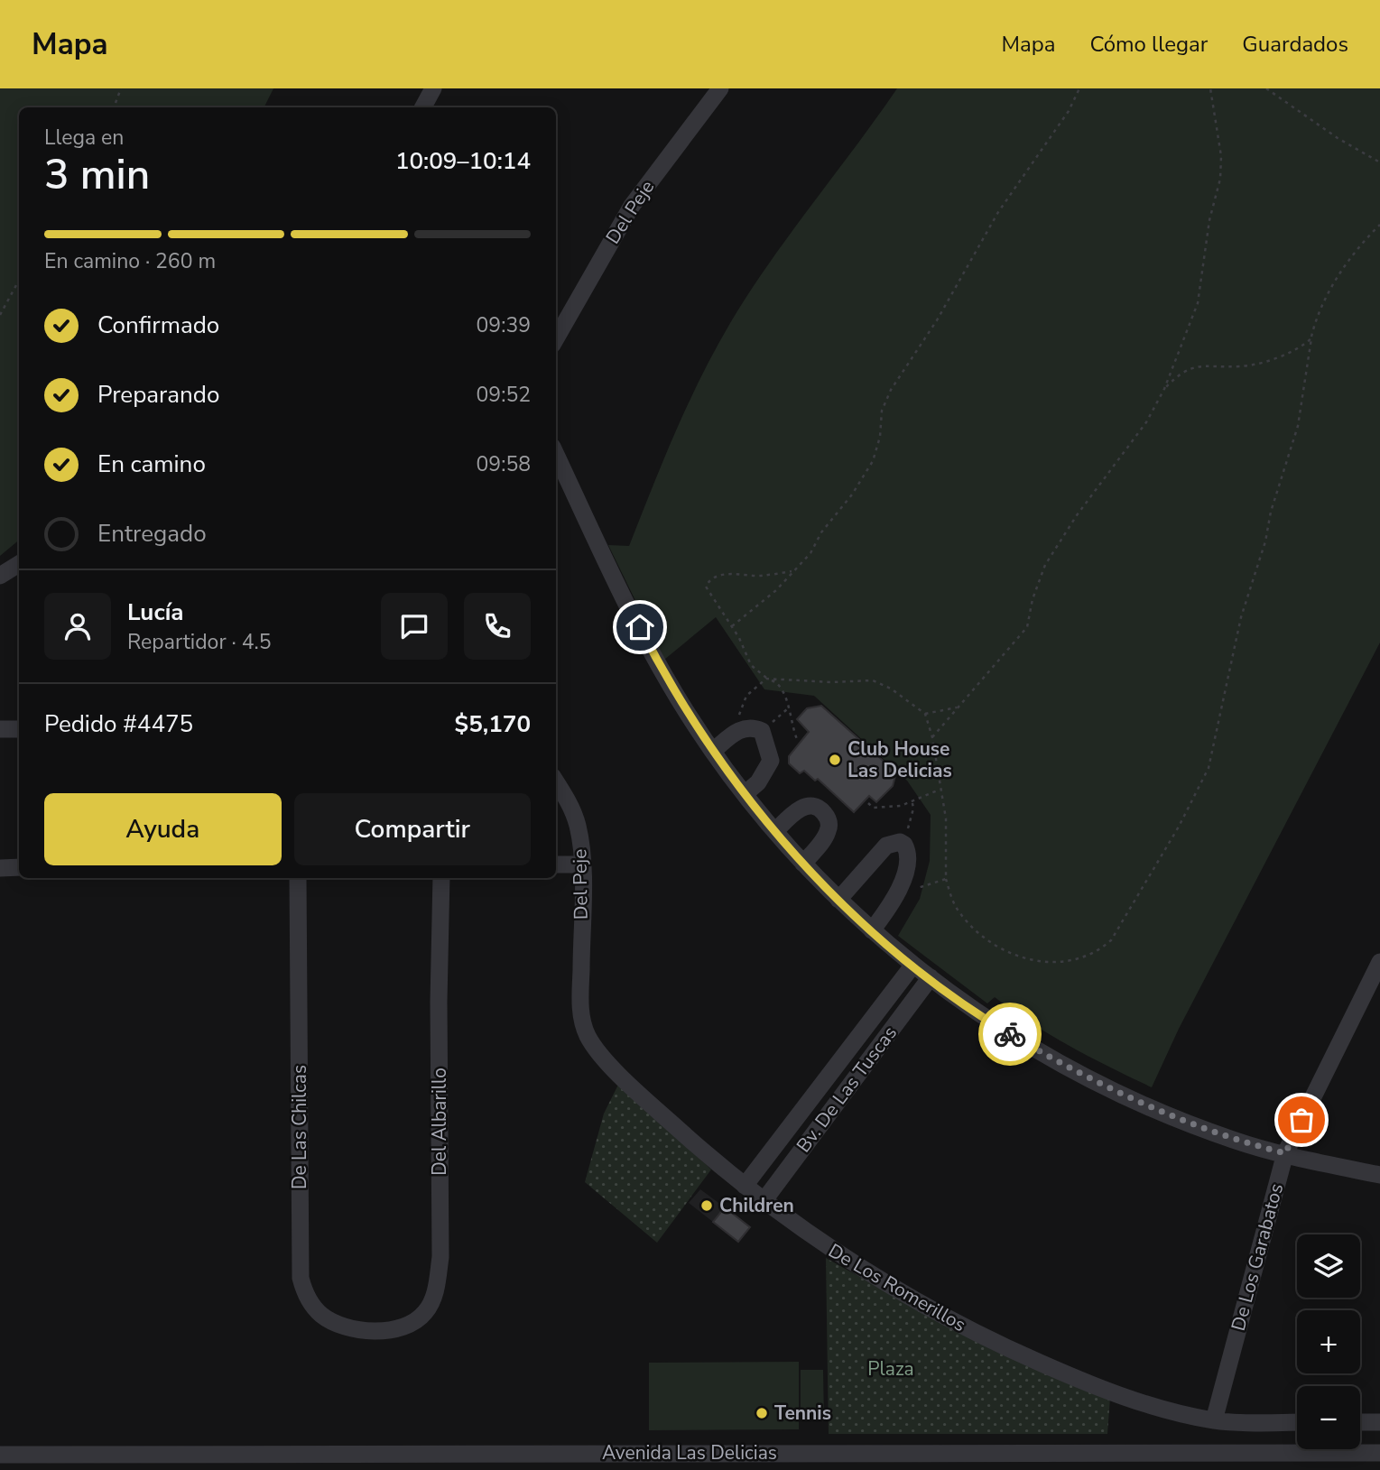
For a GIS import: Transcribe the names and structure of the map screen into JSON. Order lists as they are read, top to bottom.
{
  "streets": {
    "street": [
      "Del Peje",
      "Bv. De Las Tuscas",
      "Del Albarillo",
      "De Las Chilcas",
      "De Los Garabatos",
      "De Los Romerillos",
      "Avenida Las Delicias"
    ]
  },
  "crossings": [
    ["Del Peje", "De Los Romerillos"],
    ["Bv. De Las Tuscas", "De Los Romerillos"],
    ["Del Albarillo", "De Las Chilcas"],
    ["De Los Garabatos", "De Los Romerillos"]
  ],
  "parks": ["Plaza"],
  "places": ["Club House Las Delicias", "Children", "Tennis"],
  "page": {
    "header": "Mapa",
    "nav": ["Mapa", "Cómo llegar", "Guardados"],
    "heading": ["3 min", "Llega en", "10:09–10:14"],
    "panel": [
      "Lucía",
      "Repartidor · 4.5",
      "Pedido #4475",
      "$5,170"
    ],
    "bar": "En camino · 260 m",
    "list": [
      ["Confirmado", "09:39"],
      ["Preparando", "09:52"],
      ["En camino", "09:58"],
      "Entregado"
    ],
    "buttons": ["Ayuda", "Compartir"],
    "map_buttons": ["+", "−"]
  }
}
